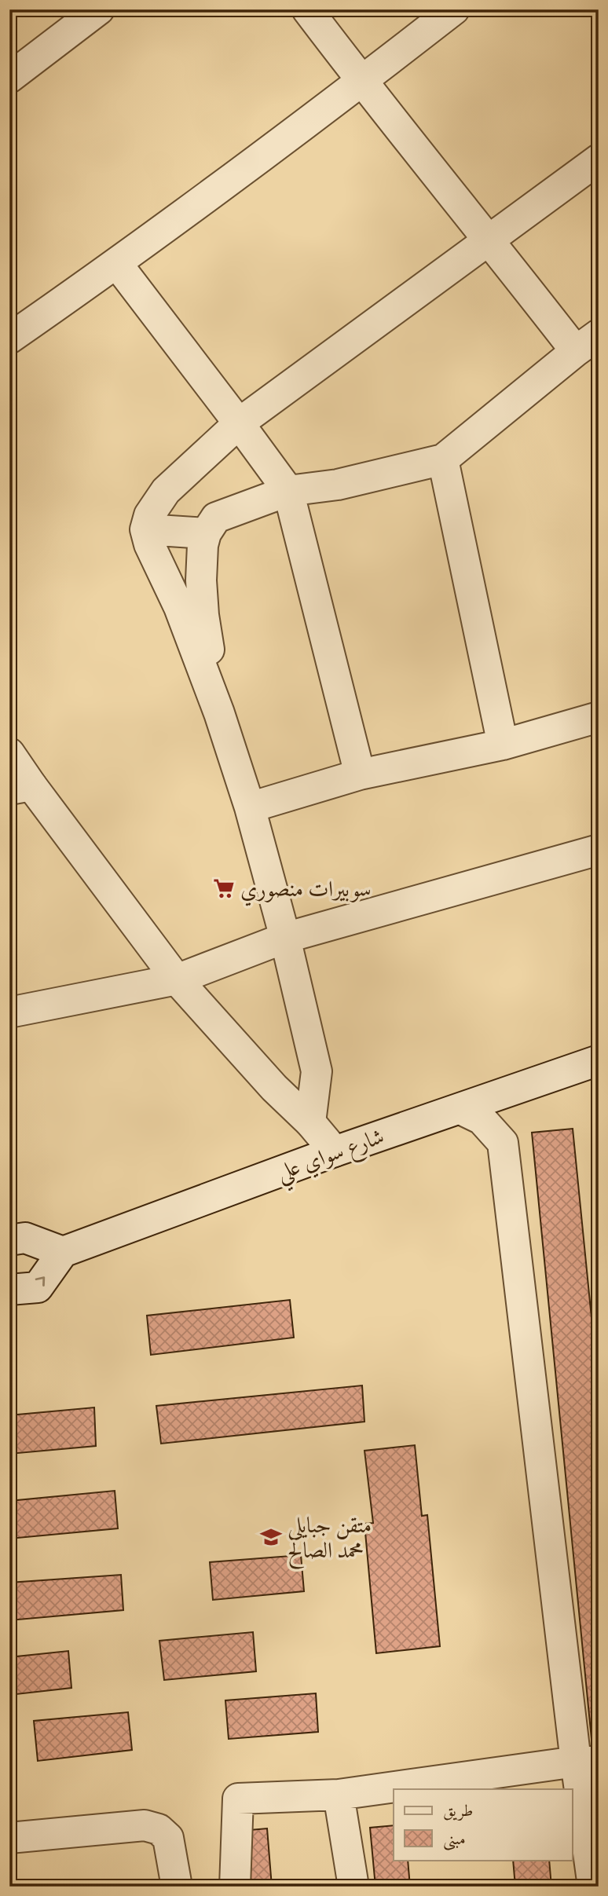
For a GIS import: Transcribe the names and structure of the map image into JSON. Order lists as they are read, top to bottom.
{
  "streets": {
    "street": ["شارع سواي علي"]
  },
  "places": {
    "supermarket": ["سوبيرات منصوري"],
    "school or university": ["متقن جبايلي محمد الصالح"]
  },
  "legend": ["طريق", "مبنى"]
}
